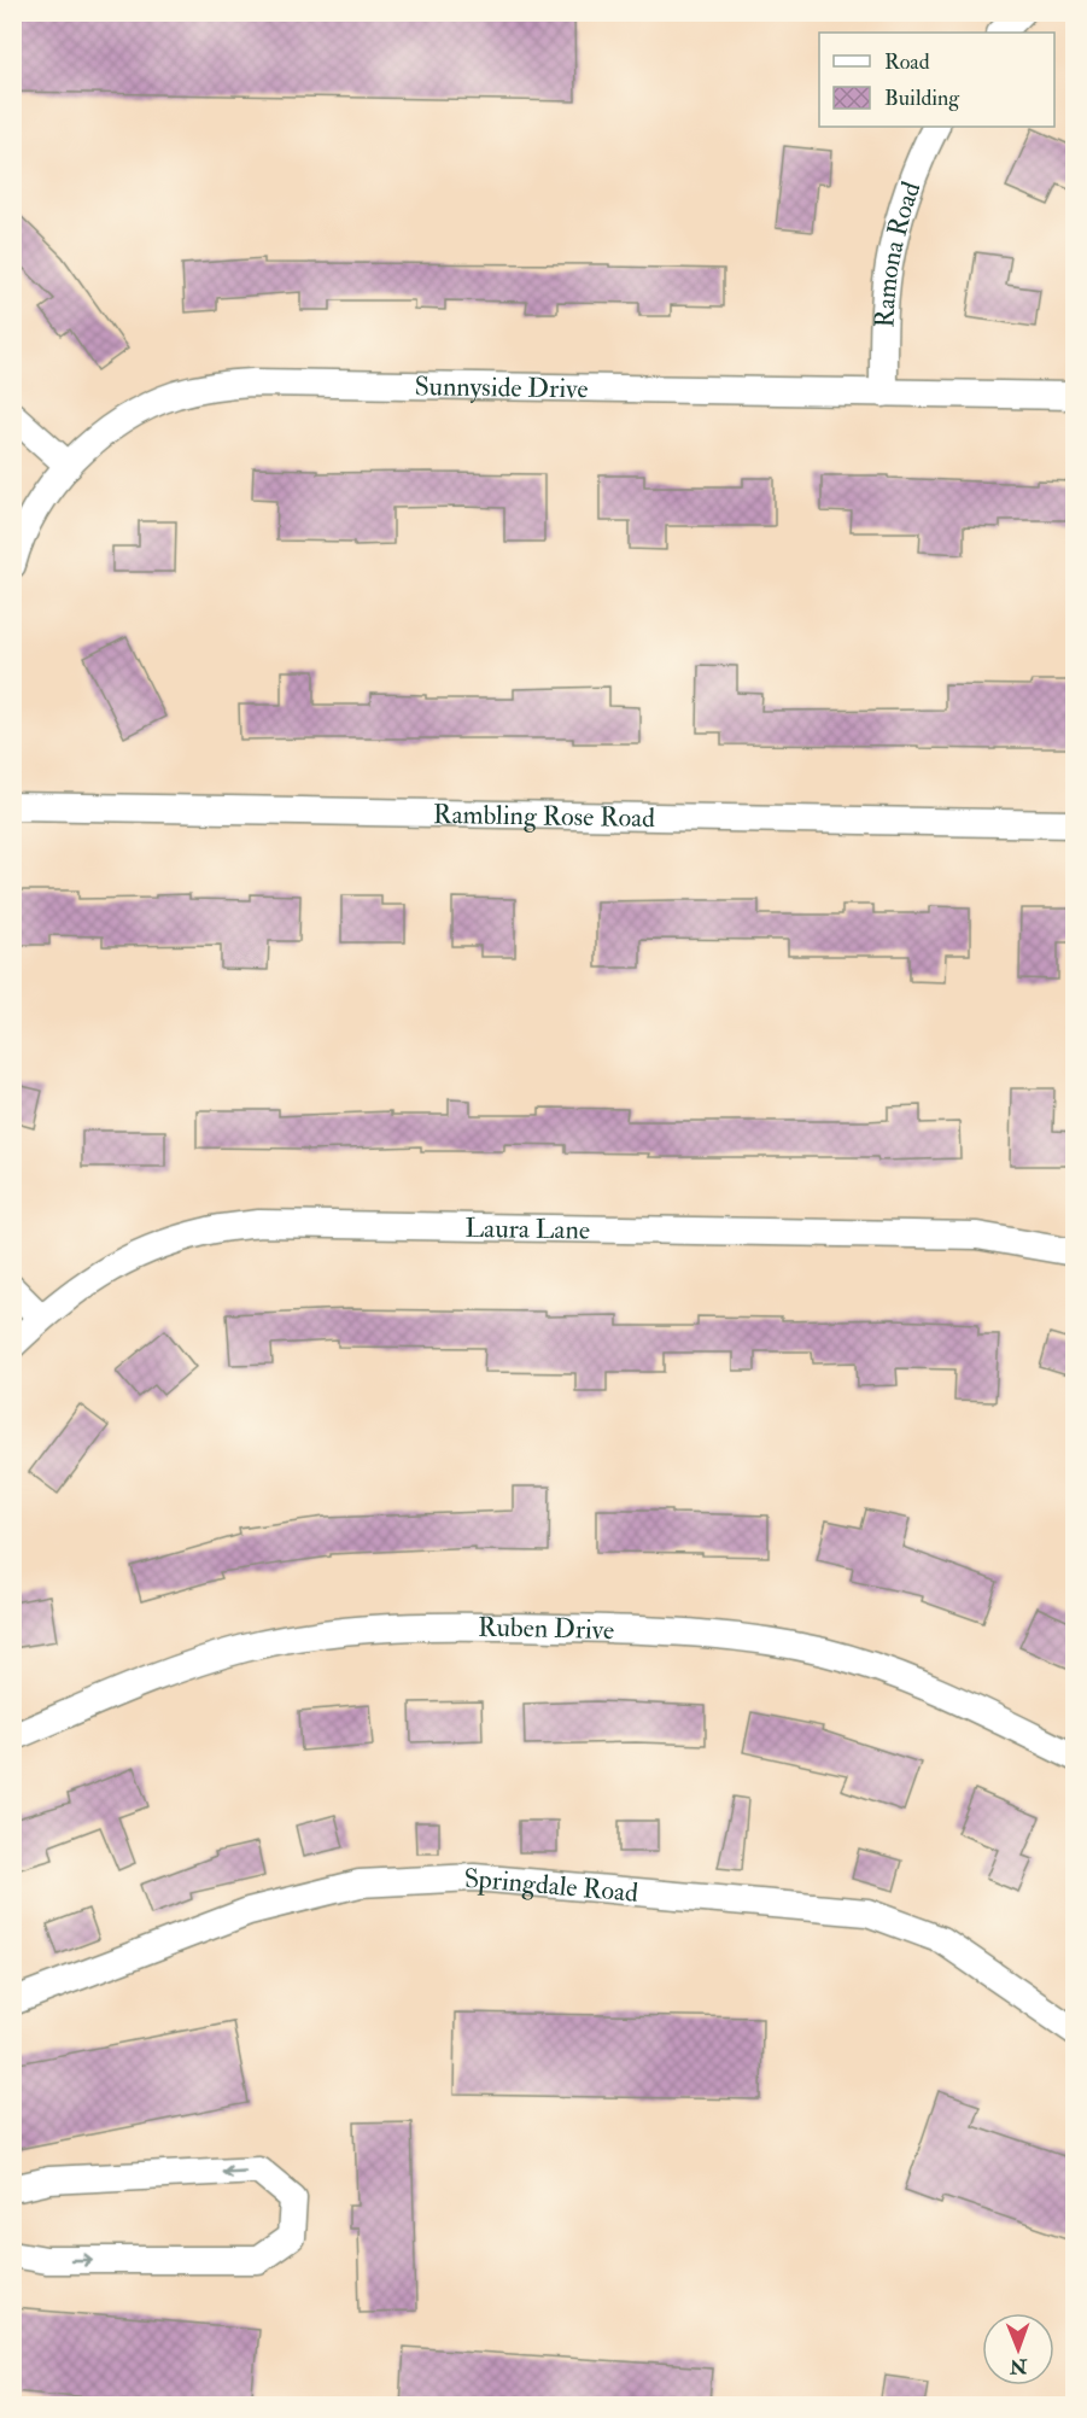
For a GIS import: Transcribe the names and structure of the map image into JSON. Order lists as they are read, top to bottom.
{
  "streets": {
    "street": [
      "Ramona Road",
      "Sunnyside Drive",
      "Rambling Rose Road",
      "Laura Lane",
      "Ruben Drive",
      "Springdale Road"
    ]
  },
  "crossings": [
    ["Ramona Road", "Sunnyside Drive"]
  ],
  "legend": ["Road", "Building"],
  "north": "bottom"
}
